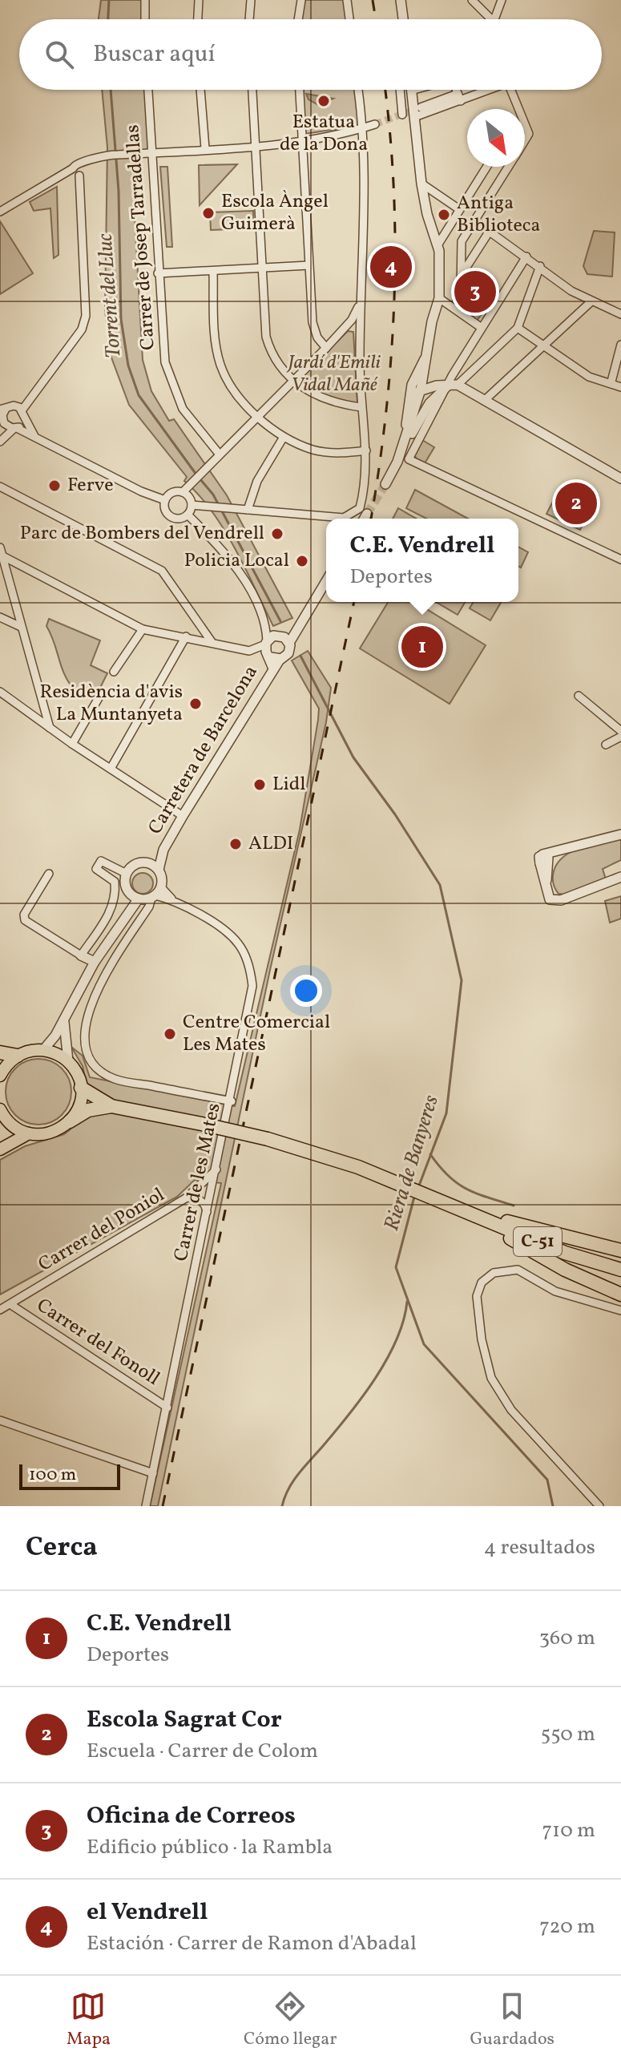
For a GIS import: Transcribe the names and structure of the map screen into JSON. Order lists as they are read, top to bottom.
{
  "streets": {
    "highway": ["C-51"],
    "street": [
      "Carrer de Josep Tarradellas",
      "Carretera de Barcelona",
      "Carrer de les Mates",
      "Carrer del Poniol",
      "Carrer del Fonoll"
    ]
  },
  "crossings": [
    ["Carretera de Barcelona", "Carrer de les Mates"],
    ["Carrer de les Mates", "Carrer del Poniol"],
    ["Carrer de les Mates", "Carrer del Fonoll"],
    ["Carrer del Poniol", "Carrer del Fonoll"]
  ],
  "water": ["Torrent del Lluc", "Riera de Banyeres"],
  "parks": ["Jardí d'Emili Vidal Mañé"],
  "places": [
    "Estatua de la Dona",
    "Escola Àngel Guimerà",
    "Antiga Biblioteca",
    "Ferve",
    "Parc de Bombers del Vendrell",
    "Policia Local",
    "Residència d'avis La Muntanyeta",
    "Lidl",
    "ALDI",
    "Centre Comercial Les Mates"
  ],
  "scale_bar": "100 m",
  "north": "bottom right",
  "page": {
    "search": "Buscar aquí",
    "pins": [
      "4",
      "3",
      "2",
      "1"
    ],
    "popup": ["C.E. Vendrell", "Deportes"],
    "scale": "100 m",
    "heading": ["Cerca", "4 resultados"],
    "list": [
      {
        "mark": "1",
        "name": "C.E. Vendrell",
        "note": "Deportes",
        "value": "360 m"
      },
      {
        "mark": "2",
        "name": "Escola Sagrat Cor",
        "note": "Escuela · Carrer de Colom",
        "value": "550 m"
      },
      {
        "mark": "3",
        "name": "Oficina de Correos",
        "note": "Edificio público · la Rambla",
        "value": "710 m"
      },
      {
        "mark": "4",
        "name": "el Vendrell",
        "note": "Estación · Carrer de Ramon d'Abadal",
        "value": "720 m"
      }
    ],
    "nav": ["Mapa", "Cómo llegar", "Guardados"]
  }
}
